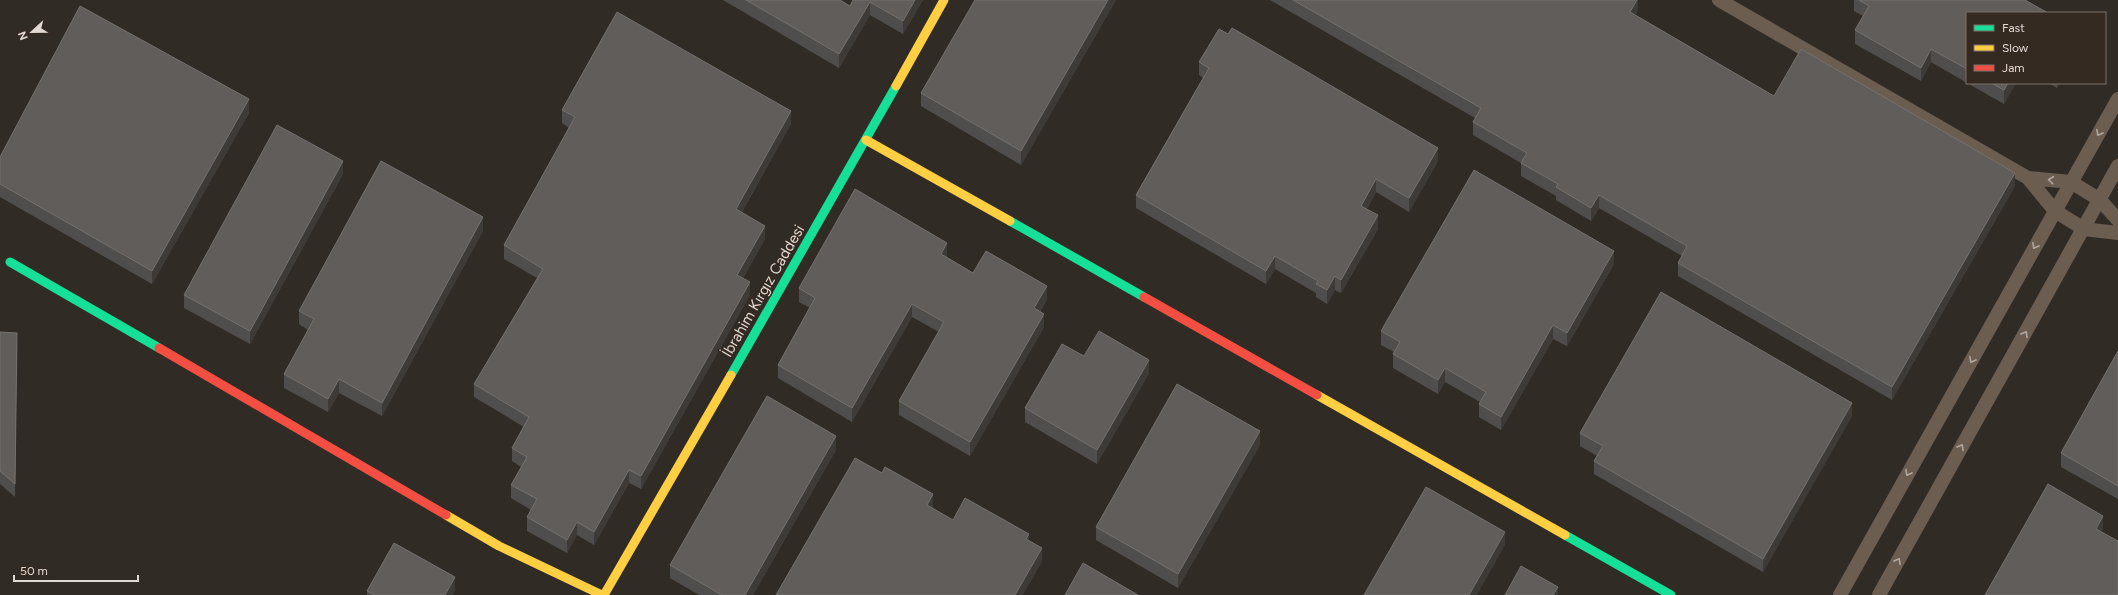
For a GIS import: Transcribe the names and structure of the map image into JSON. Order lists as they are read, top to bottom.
{
  "streets": {
    "street": ["İbrahim Kırgız Caddesi"]
  },
  "legend": ["Fast", "Slow", "Jam"],
  "scale_bar": "50 m",
  "north": "left"
}
